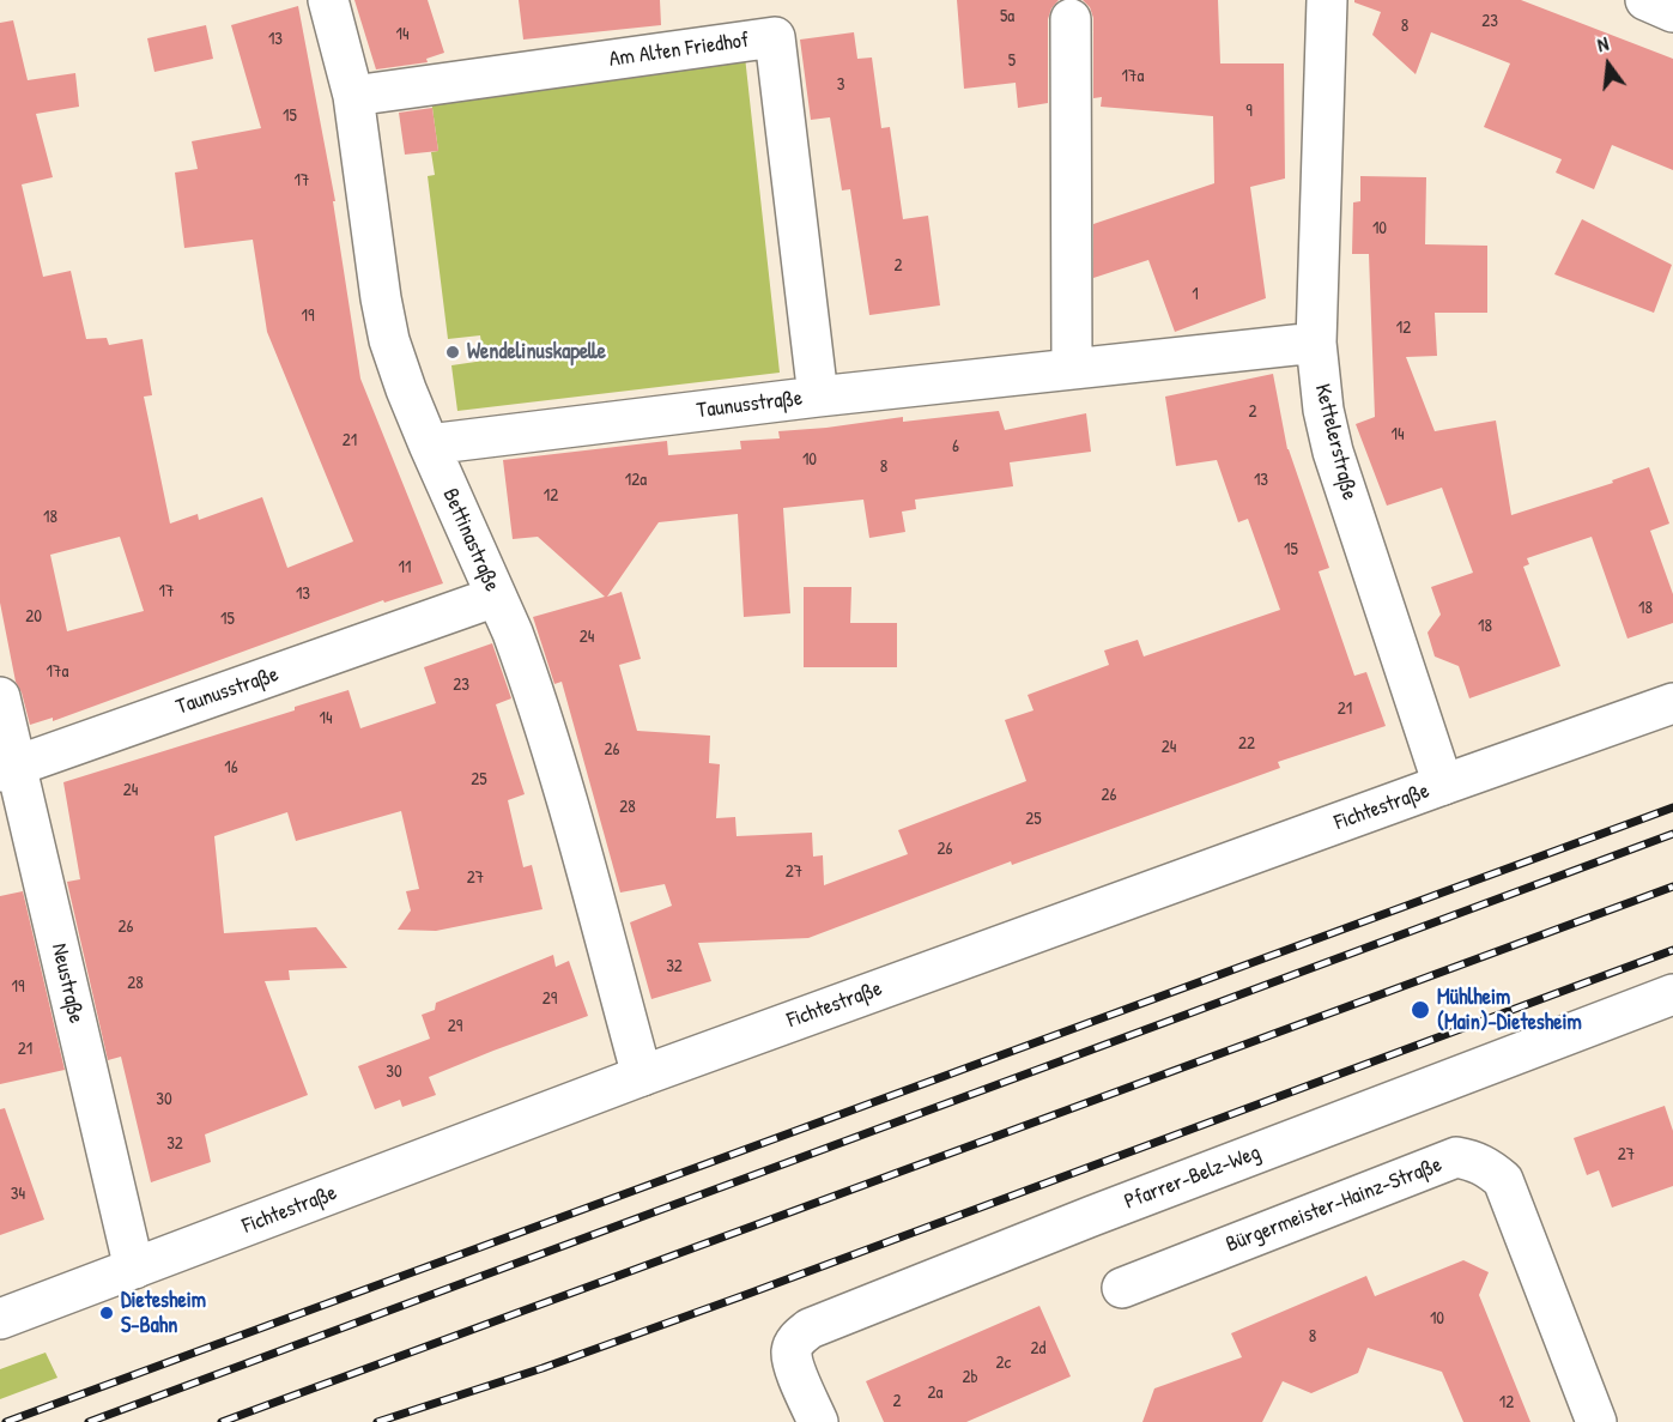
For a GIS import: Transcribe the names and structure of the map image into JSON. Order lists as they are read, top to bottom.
{
  "streets": {
    "street": [
      "Am Alten Friedhof",
      "Taunusstraße",
      "Kettelerstraße",
      "Bettinastraße",
      "Fichtestraße",
      "Neustraße",
      "Pfarrer-Belz-Weg",
      "Bürgermeister-Hainz-Straße"
    ]
  },
  "crossings": [
    ["Am Alten Friedhof", "Taunusstraße"],
    ["Am Alten Friedhof", "Bettinastraße"],
    ["Taunusstraße", "Kettelerstraße"],
    ["Taunusstraße", "Bettinastraße"],
    ["Taunusstraße", "Neustraße"],
    ["Kettelerstraße", "Fichtestraße"],
    ["Bettinastraße", "Fichtestraße"],
    ["Fichtestraße", "Neustraße"]
  ],
  "places": ["Wendelinuskapelle", "Mühlheim (Main)-Dietesheim", "Dietesheim S-Bahn"],
  "house_numbers": [
    "5a",
    "23",
    "8",
    "14",
    "13",
    "5",
    "17a",
    "3",
    "9",
    "15",
    "17",
    "10",
    "2",
    "1",
    "19",
    "12",
    "2",
    "14",
    "21",
    "6",
    "10",
    "8",
    "12a",
    "13",
    "12",
    "18",
    "15",
    "11",
    "17",
    "13",
    "18",
    "20",
    "15",
    "18",
    "24",
    "17a",
    "23",
    "21",
    "14",
    "22",
    "24",
    "26",
    "16",
    "25",
    "24",
    "26",
    "28",
    "25",
    "26",
    "27",
    "27",
    "26",
    "32",
    "28",
    "19",
    "29",
    "29",
    "21",
    "30",
    "30",
    "32",
    "27",
    "34",
    "10",
    "8",
    "2d",
    "2c",
    "2b",
    "2a",
    "2",
    "12"
  ],
  "north": "top"
}
